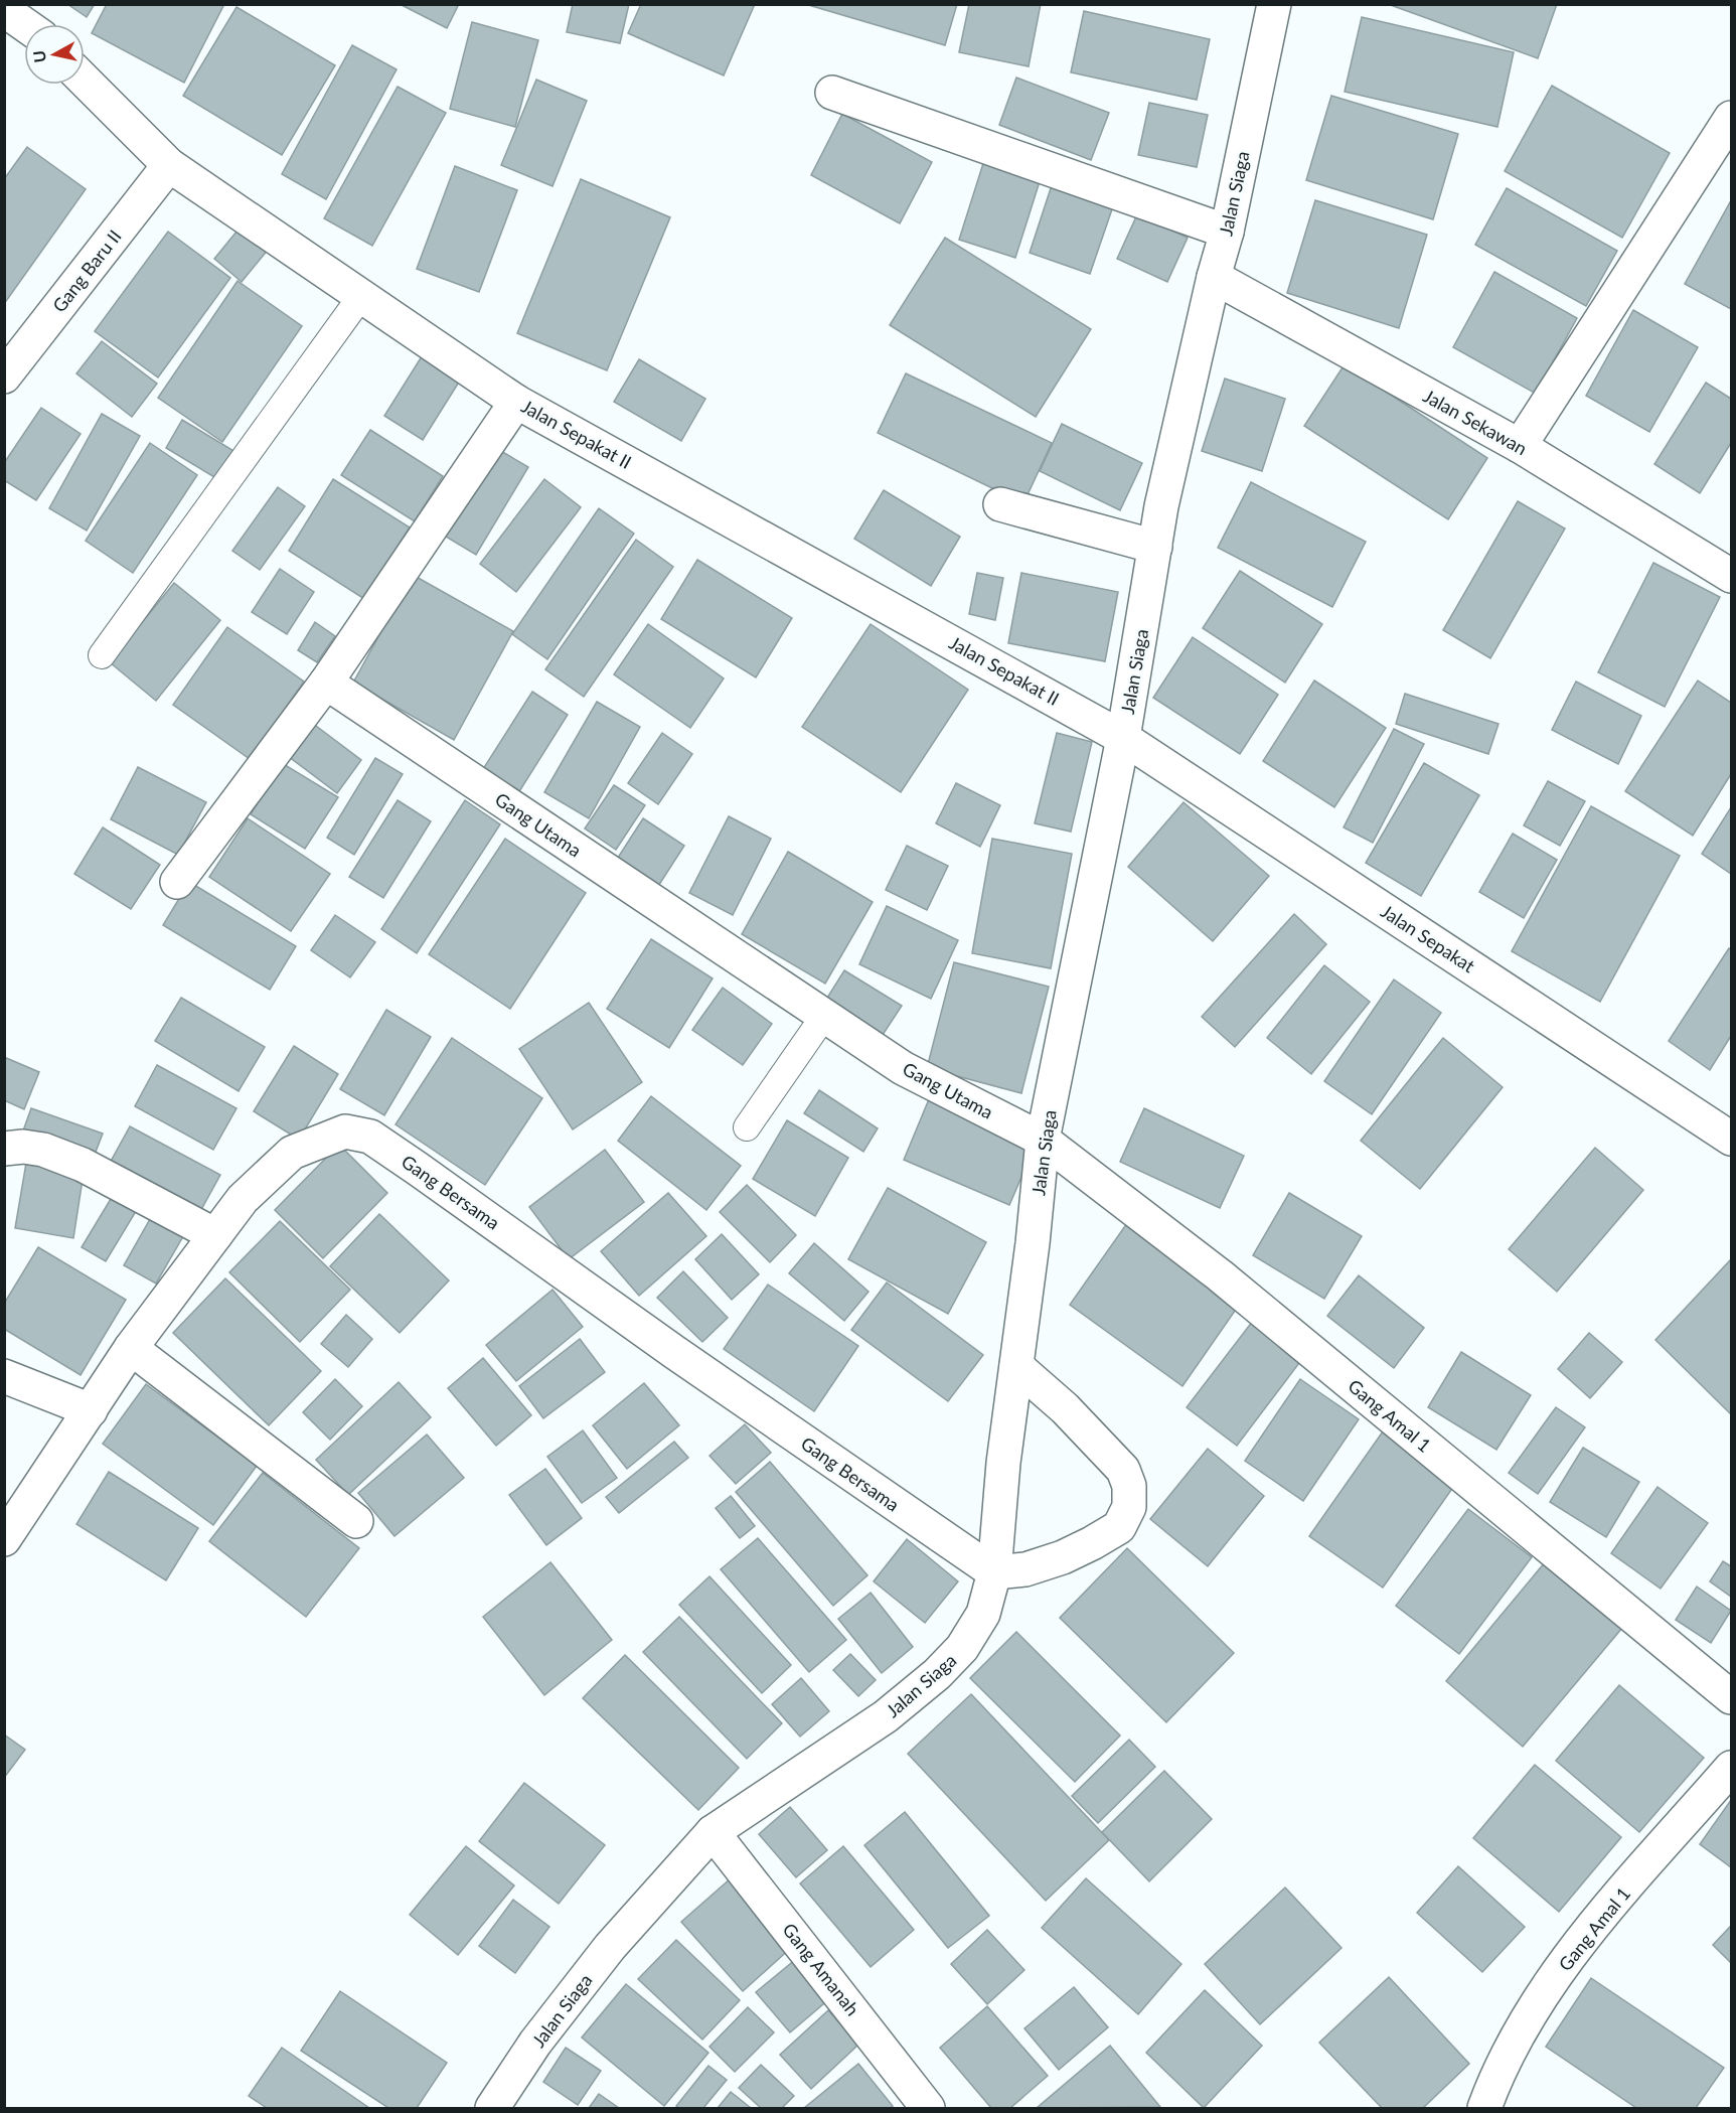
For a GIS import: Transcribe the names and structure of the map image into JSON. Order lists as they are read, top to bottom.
{
  "streets": {
    "street": [
      "Jalan Siaga",
      "Gang Baru II",
      "Jalan Sekawan",
      "Jalan Sepakat II",
      "Gang Utama",
      "Jalan Sepakat",
      "Gang Bersama",
      "Gang Amal 1",
      "Gang Amanah"
    ]
  },
  "crossings": [
    ["Jalan Siaga", "Jalan Sekawan"],
    ["Jalan Siaga", "Jalan Sepakat II"],
    ["Jalan Siaga", "Gang Utama"],
    ["Jalan Siaga", "Jalan Sepakat"],
    ["Jalan Siaga", "Gang Bersama"],
    ["Jalan Siaga", "Gang Amal 1"],
    ["Jalan Siaga", "Gang Amanah"],
    ["Gang Baru II", "Jalan Sepakat II"],
    ["Jalan Sepakat II", "Jalan Sepakat"],
    ["Gang Utama", "Gang Amal 1"]
  ],
  "north": "left"
}
